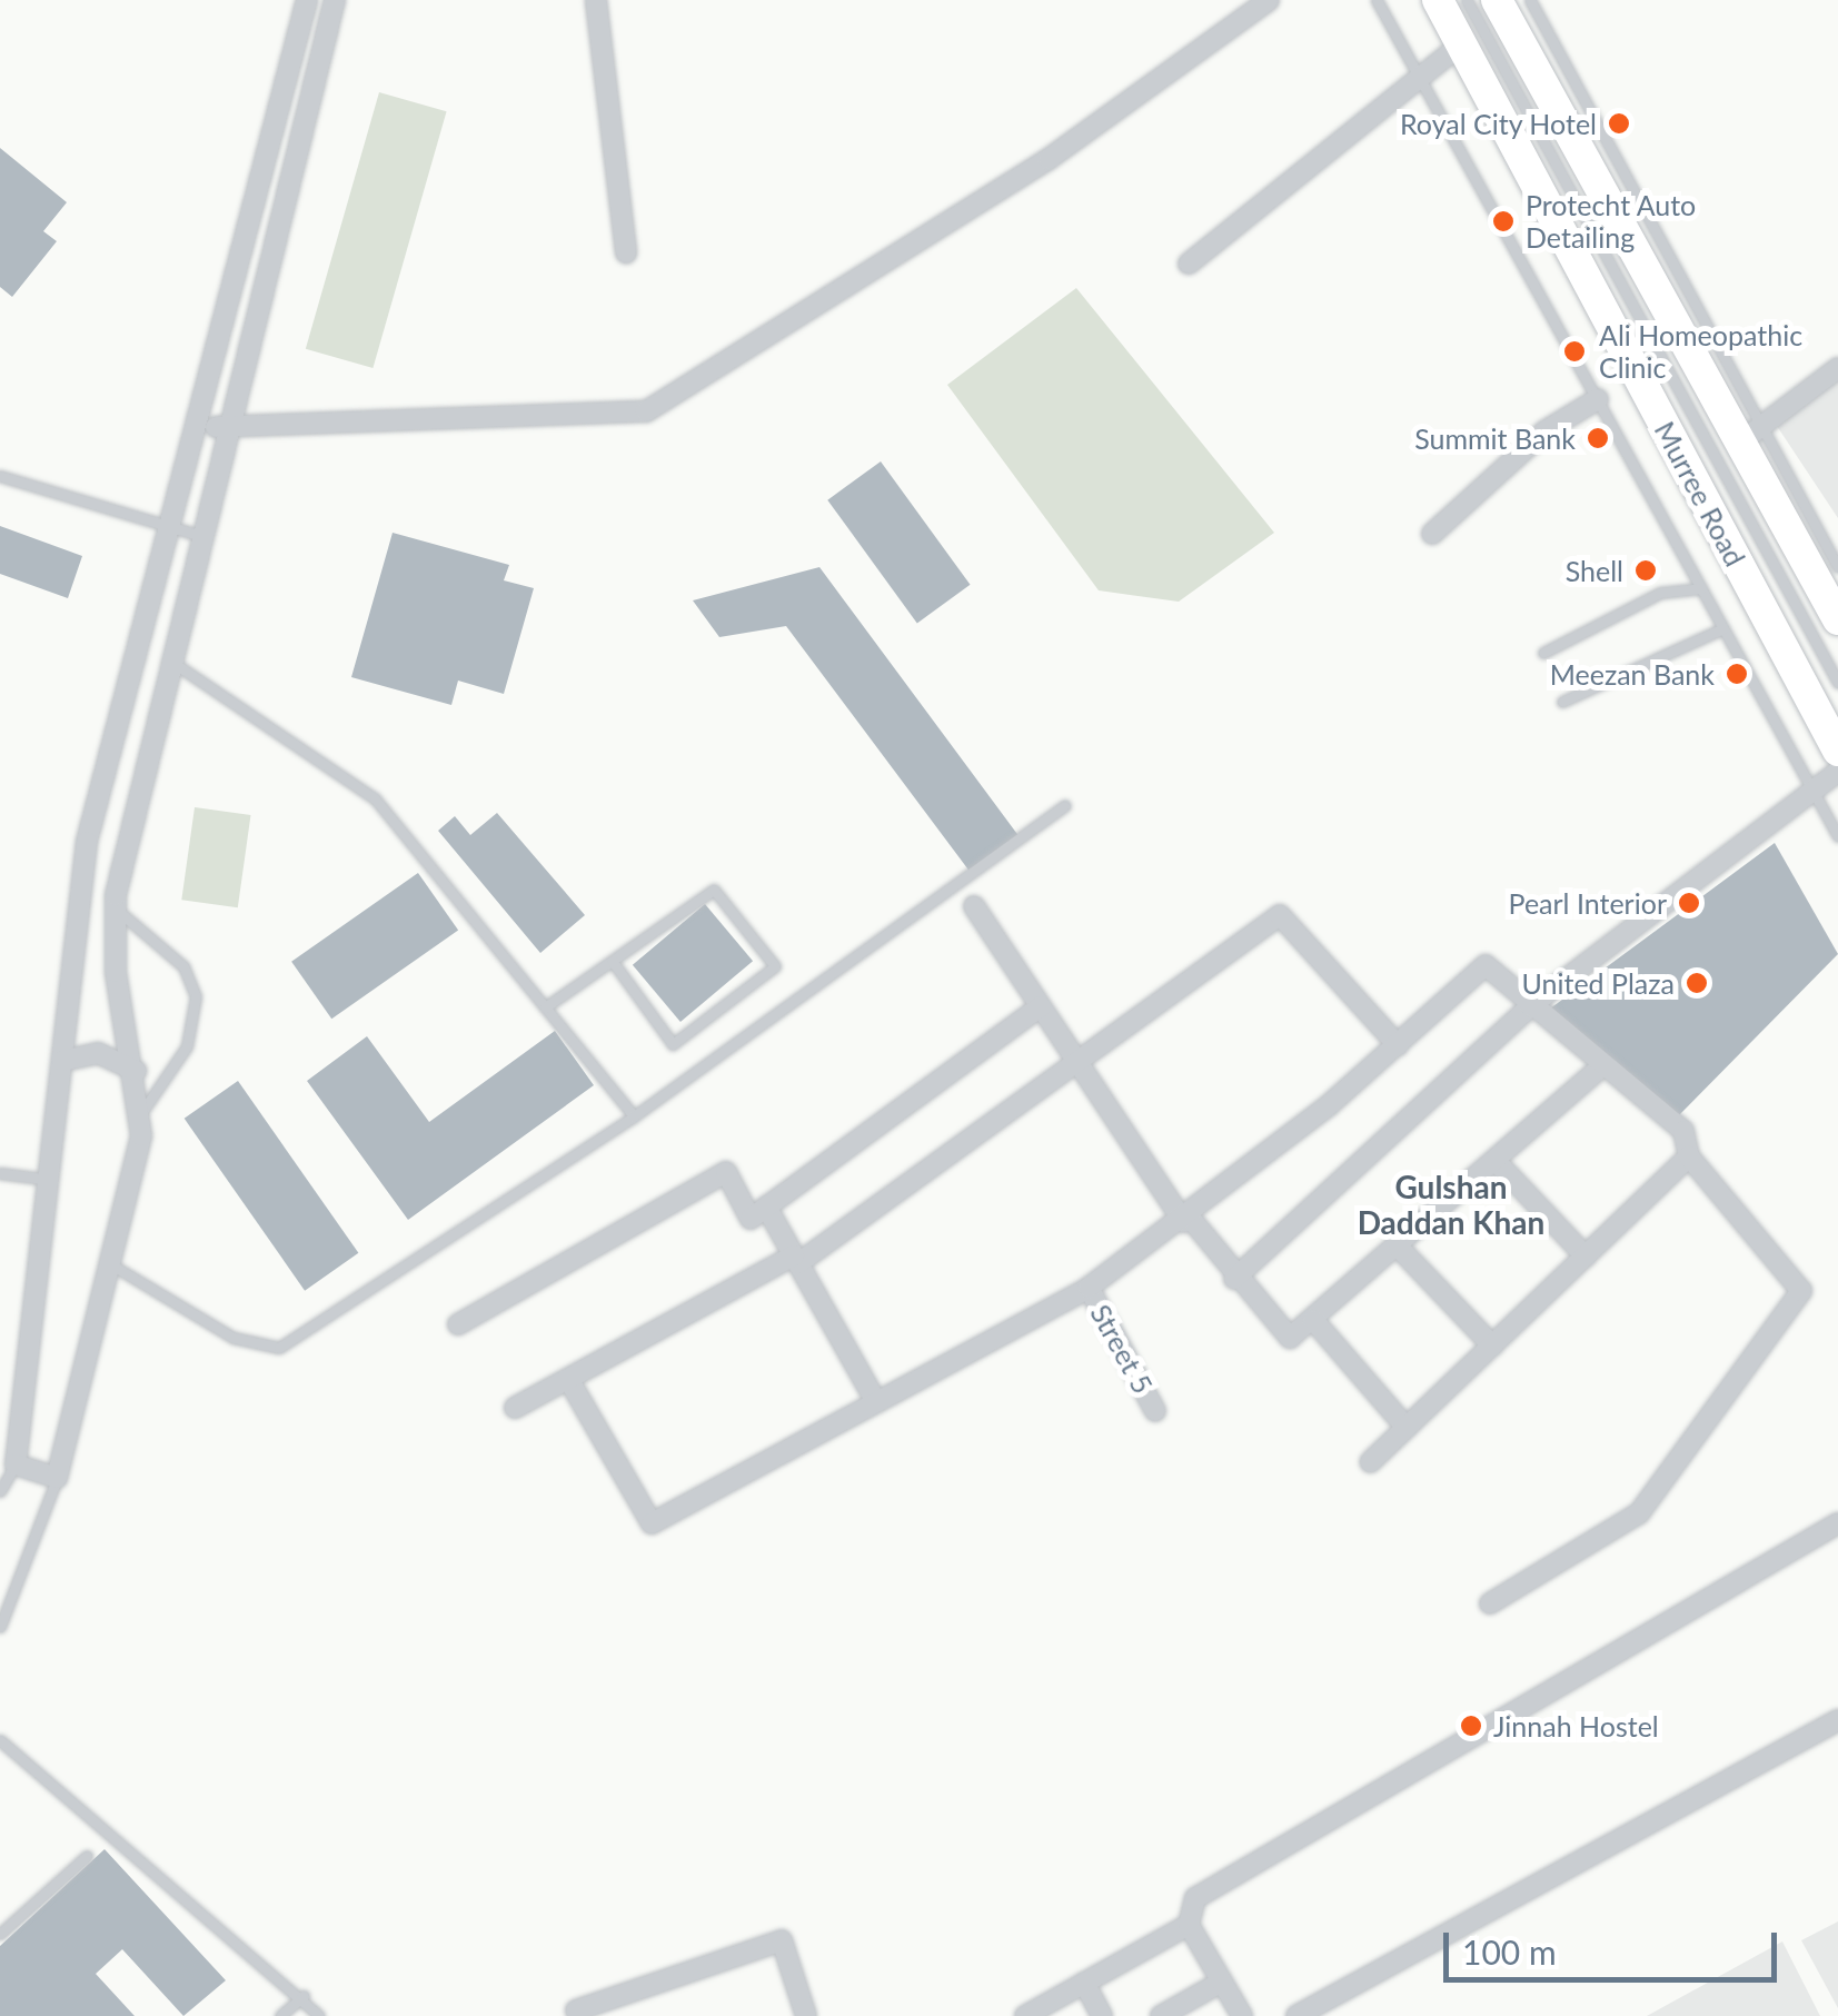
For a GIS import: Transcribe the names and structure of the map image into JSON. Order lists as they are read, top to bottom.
{
  "streets": {
    "main road": ["Murree Road"],
    "street": ["Street 5"]
  },
  "districts": ["Gulshan Daddan Khan"],
  "places": [
    "Royal City Hotel",
    "Protecht Auto Detailing",
    "Ali Homeopathic Clinic",
    "Summit Bank",
    "Shell",
    "Meezan Bank",
    "Pearl Interior",
    "United Plaza",
    "Jinnah Hostel"
  ],
  "scale_bar": "100 m"
}
